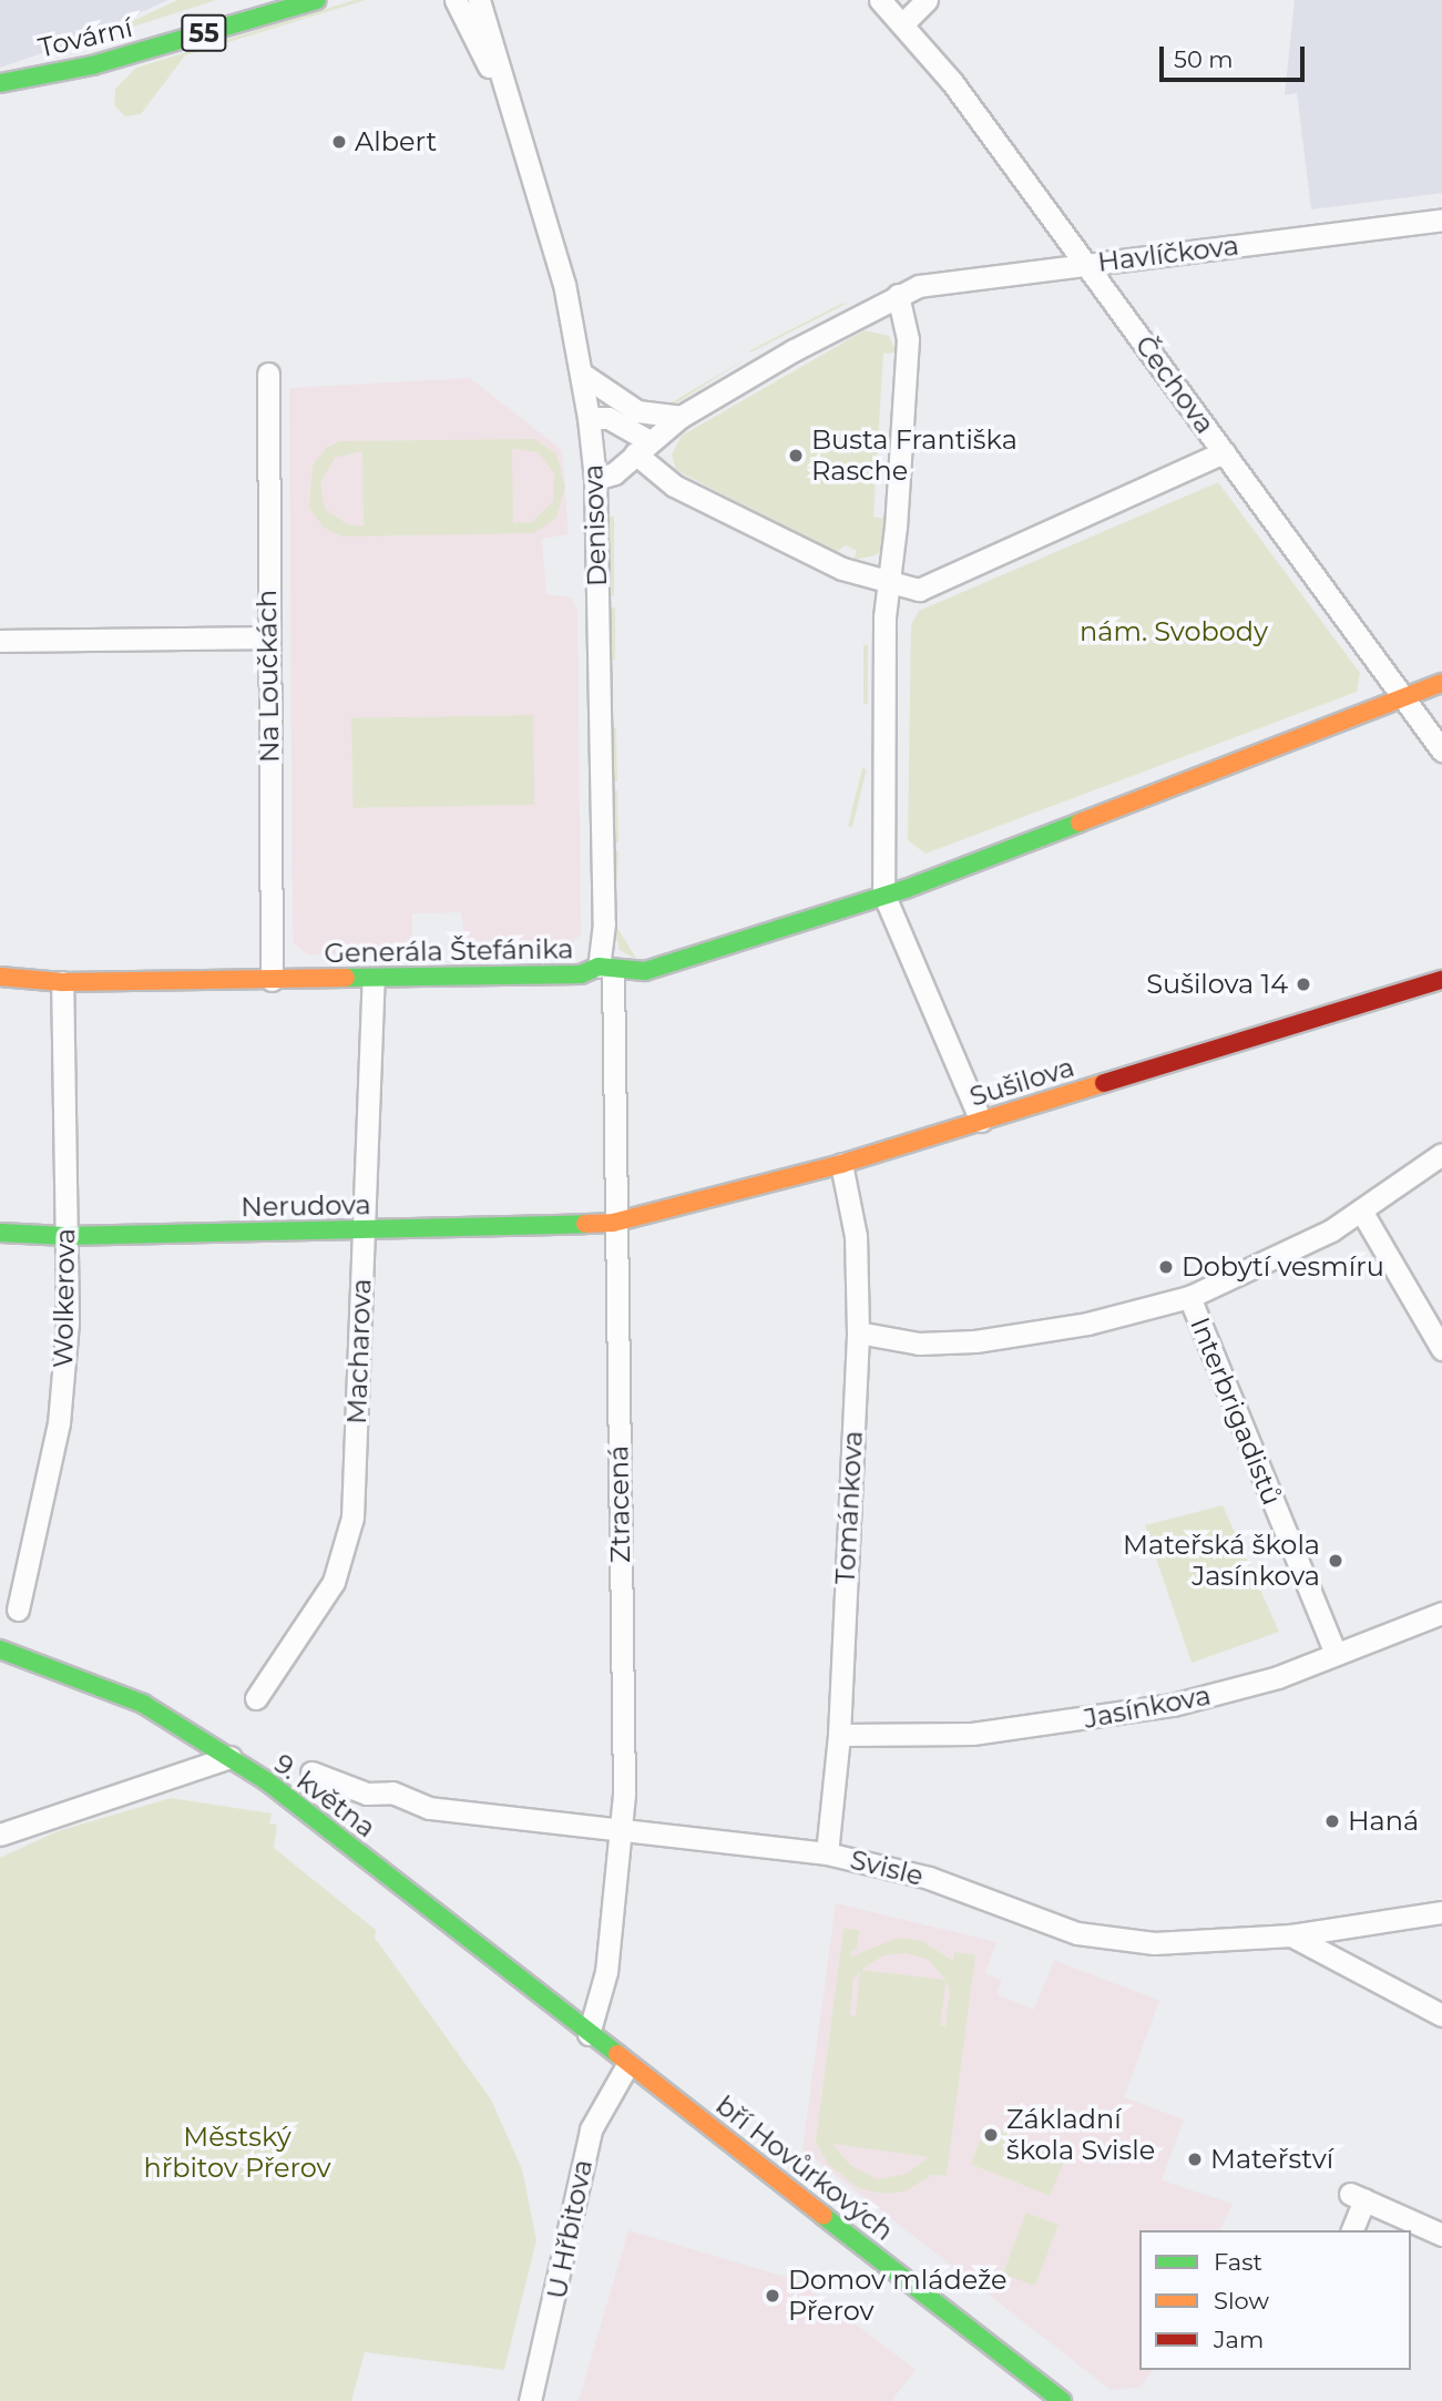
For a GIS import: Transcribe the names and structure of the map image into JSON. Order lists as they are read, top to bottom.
{
  "streets": {
    "street": [
      "55",
      "Tovární",
      "Havlíčkova",
      "Čechova",
      "Denisova",
      "Na Loučkách",
      "Generála Štefánika",
      "Sušilova",
      "Nerudova",
      "Wolkerova",
      "Macharova",
      "Interbrigadistů",
      "Ztracená",
      "Tománkova",
      "Jasínkova",
      "9. května",
      "Svisle",
      "bří Hovůrkových",
      "U Hřbitova"
    ]
  },
  "crossings": [
    ["Havlíčkova", "Čechova"],
    ["Havlíčkova", "Denisova"],
    ["Denisova", "Generála Štefánika"],
    ["Denisova", "Ztracená"],
    ["Na Loučkách", "Generála Štefánika"],
    ["Generála Štefánika", "Wolkerova"],
    ["Generála Štefánika", "Macharova"],
    ["Generála Štefánika", "Ztracená"],
    ["Sušilova", "Nerudova"],
    ["Sušilova", "Ztracená"],
    ["Sušilova", "Tománkova"],
    ["Nerudova", "Wolkerova"],
    ["Nerudova", "Macharova"],
    ["Nerudova", "Ztracená"],
    ["Interbrigadistů", "Tománkova"],
    ["Interbrigadistů", "Jasínkova"],
    ["Ztracená", "9. května"],
    ["Ztracená", "Svisle"],
    ["Ztracená", "bří Hovůrkových"],
    ["Tománkova", "Jasínkova"],
    ["Tománkova", "Svisle"],
    ["9. května", "bří Hovůrkových"],
    ["bří Hovůrkových", "U Hřbitova"]
  ],
  "parks": ["nám. Svobody", "Městský hřbitov Přerov"],
  "places": [
    "Albert",
    "Busta Františka Rasche",
    "Sušilova 14",
    "Dobytí vesmíru",
    "Mateřská škola Jasínkova",
    "Haná",
    "Základní škola Svisle",
    "Mateřství",
    "Domov mládeže Přerov"
  ],
  "legend": ["Fast", "Slow", "Jam"],
  "scale_bar": "50 m"
}
